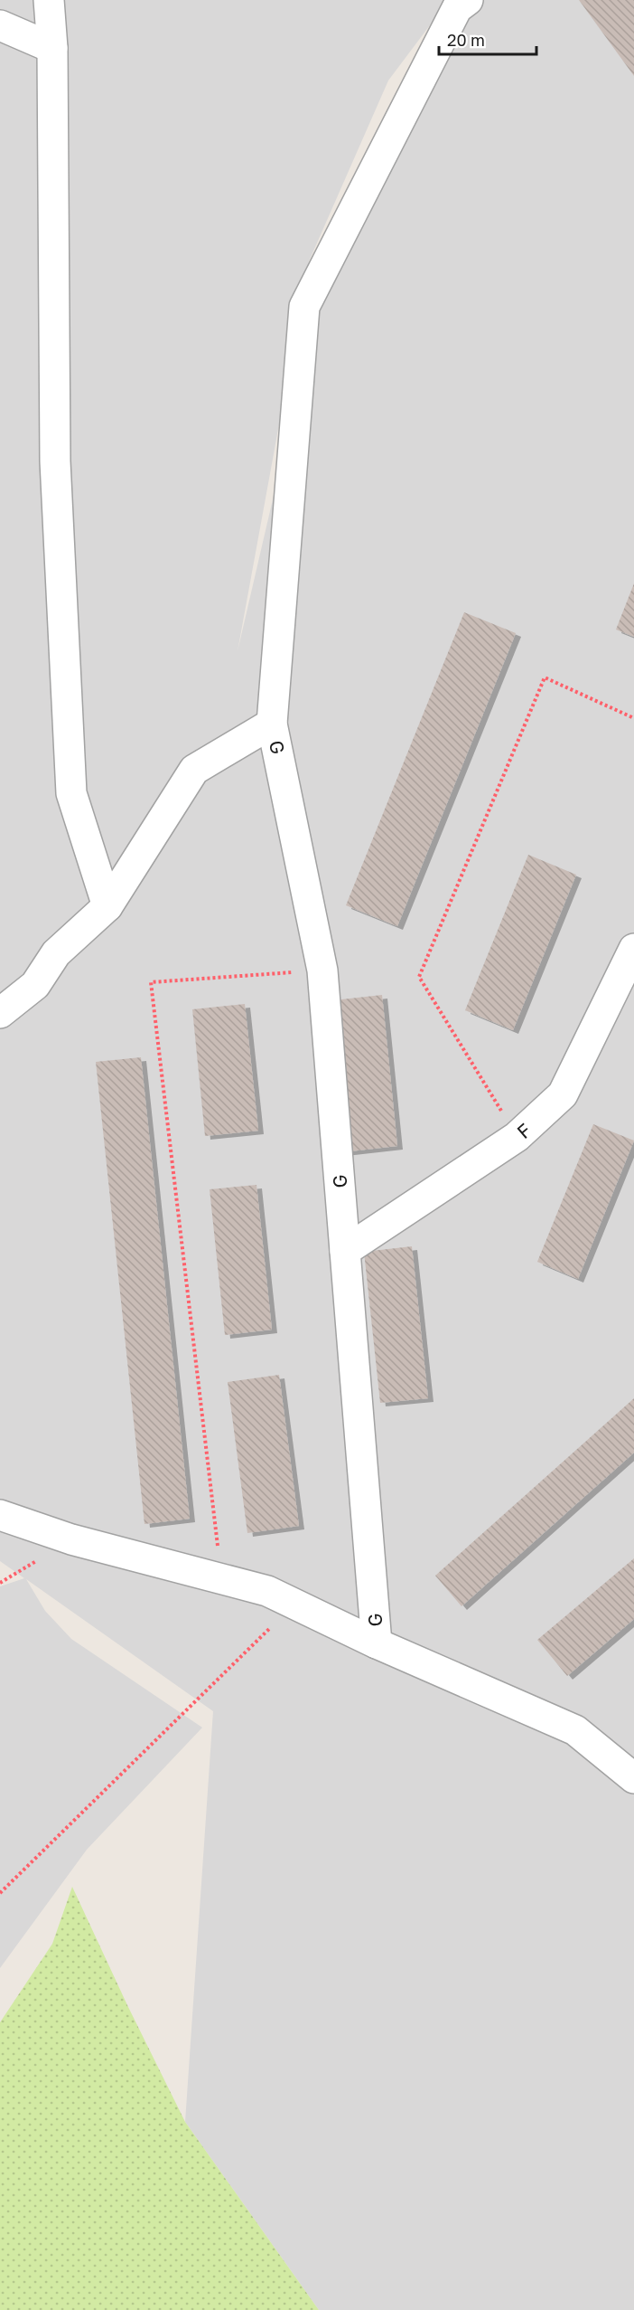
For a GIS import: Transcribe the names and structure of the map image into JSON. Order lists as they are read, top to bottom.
{
  "streets": {
    "street": ["G", "F"]
  },
  "crossings": [
    ["G", "F"]
  ],
  "scale_bar": "20 m"
}
